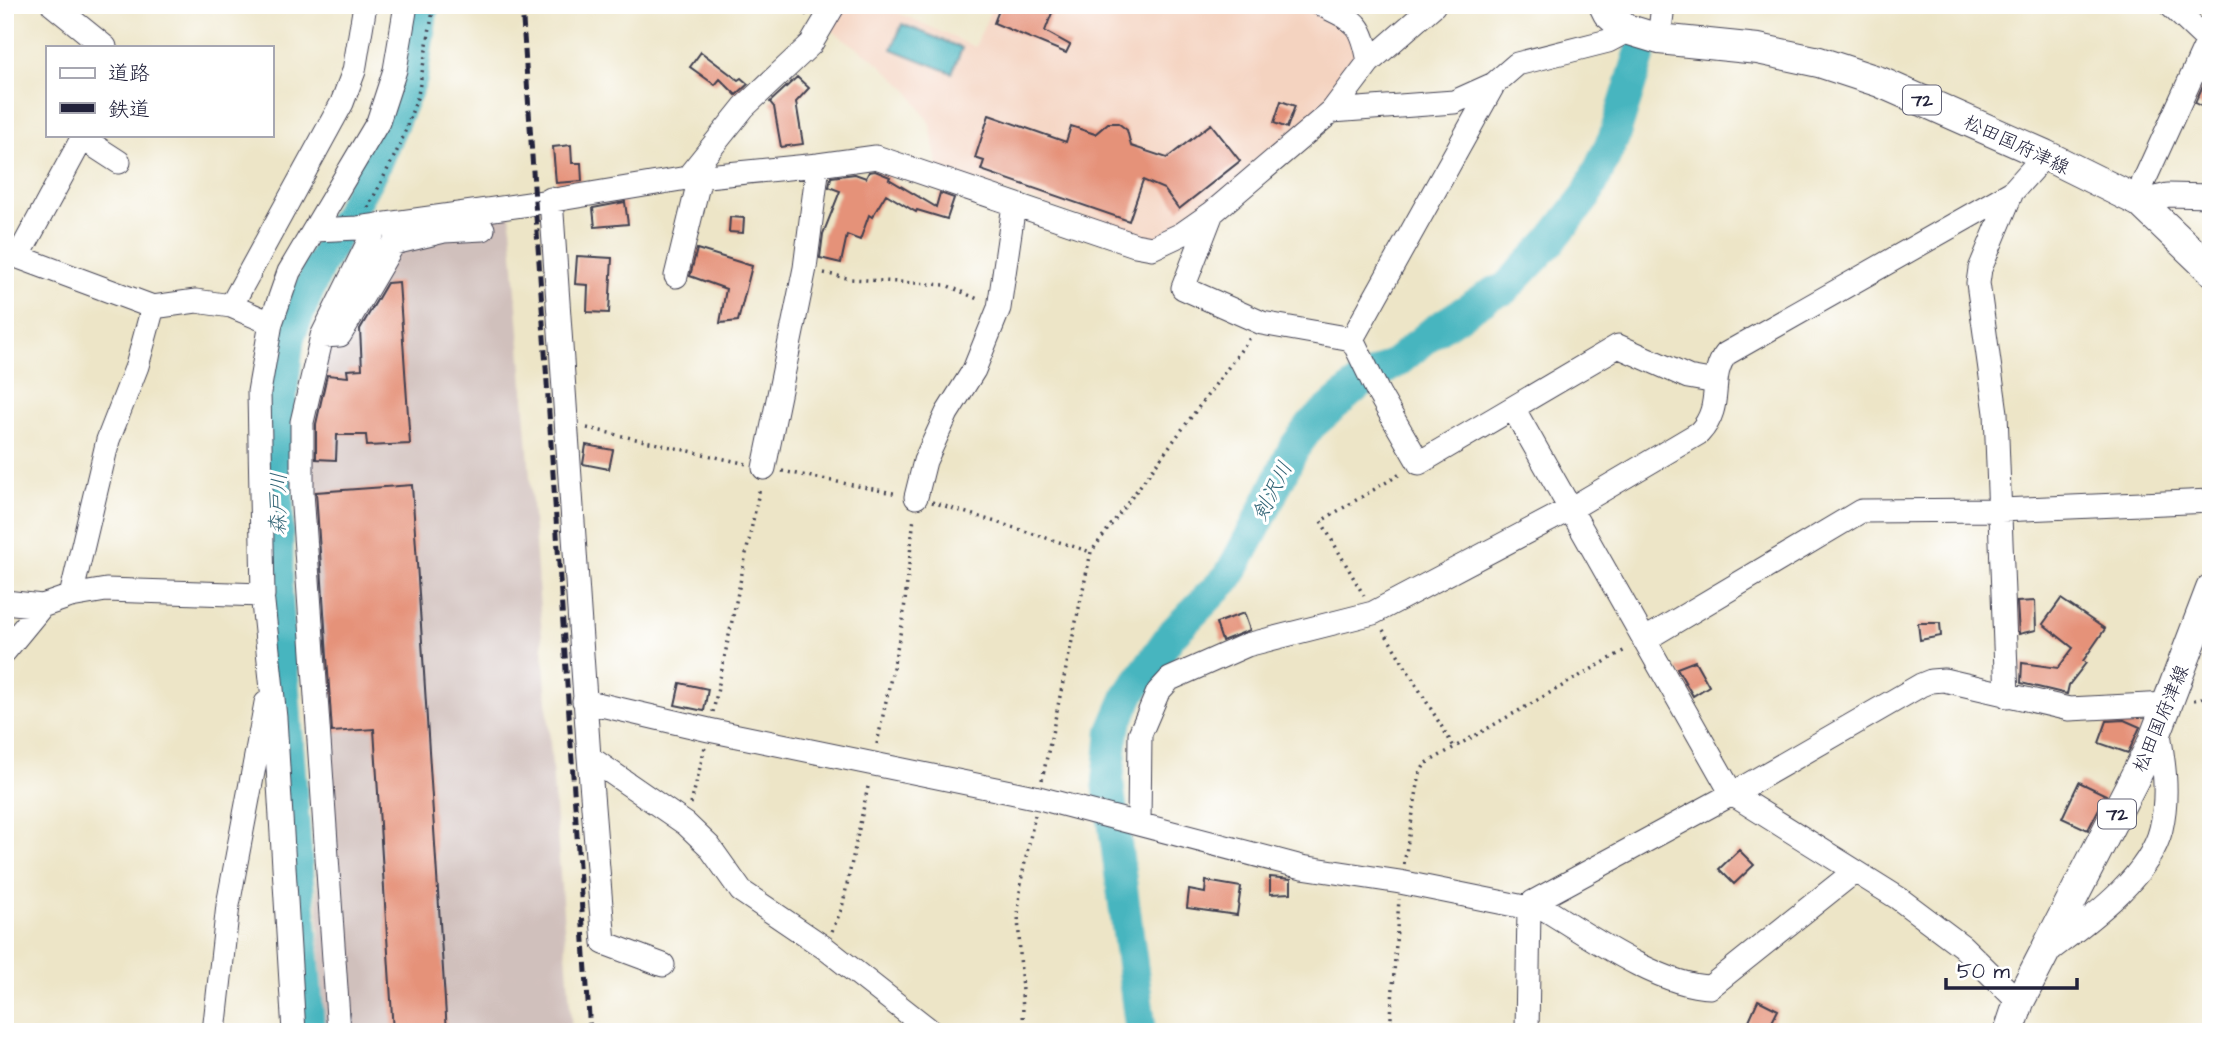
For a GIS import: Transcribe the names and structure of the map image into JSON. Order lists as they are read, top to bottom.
{
  "streets": {
    "main road": ["72", "松田国府津線"]
  },
  "water": ["剣沢川", "森戸川"],
  "legend": ["道路", "鉄道"],
  "scale_bar": "50 m"
}
